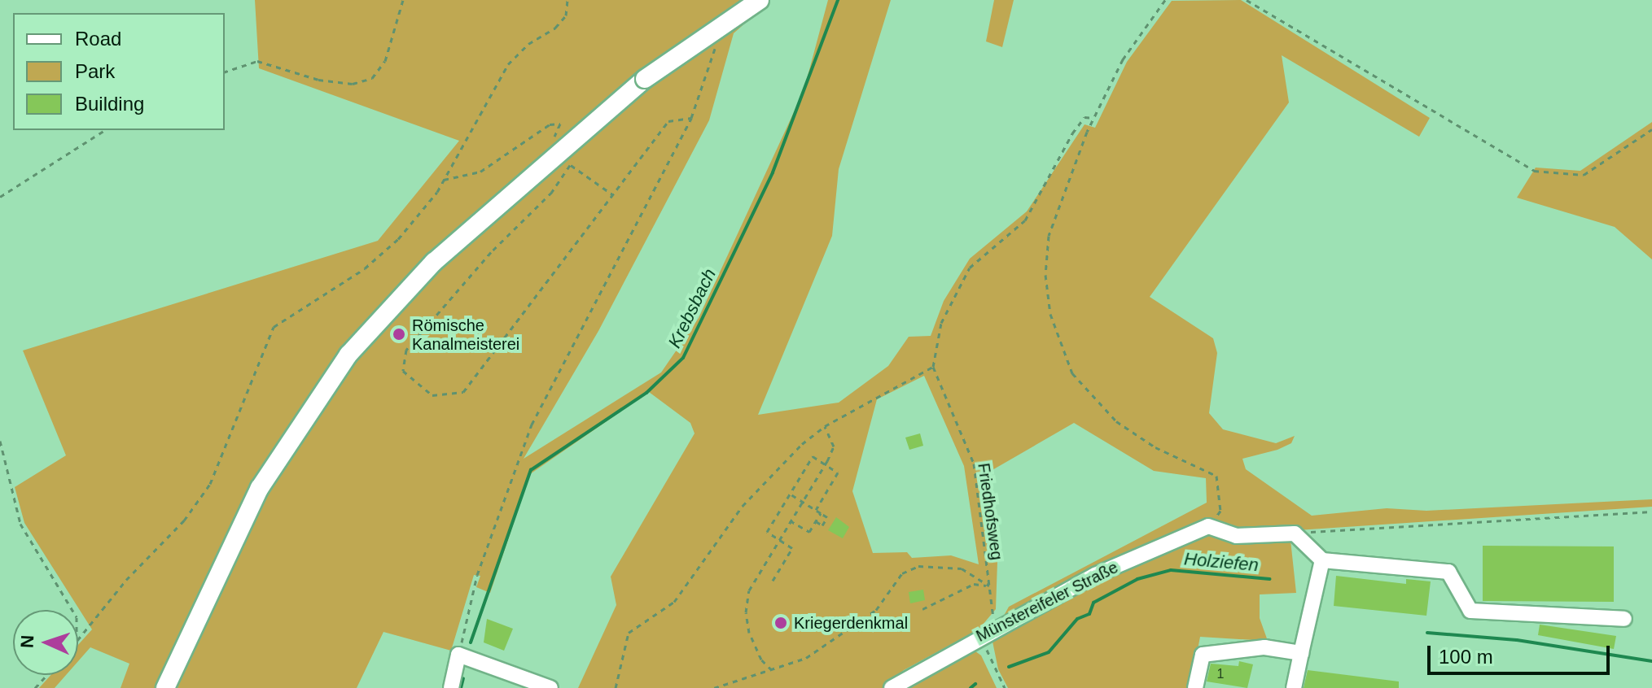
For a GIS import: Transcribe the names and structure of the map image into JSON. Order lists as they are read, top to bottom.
{
  "streets": {
    "street": ["Münstereifeler Straße"],
    "path": ["Friedhofsweg"]
  },
  "crossings": [
    ["Friedhofsweg", "Münstereifeler Straße"]
  ],
  "water": ["Krebsbach", "Holziefen"],
  "places": ["Römische Kanalmeisterei", "Kriegerdenkmal"],
  "house_numbers": ["1"],
  "legend": ["Road", "Park", "Building"],
  "scale_bar": "100 m",
  "north": "left"
}
